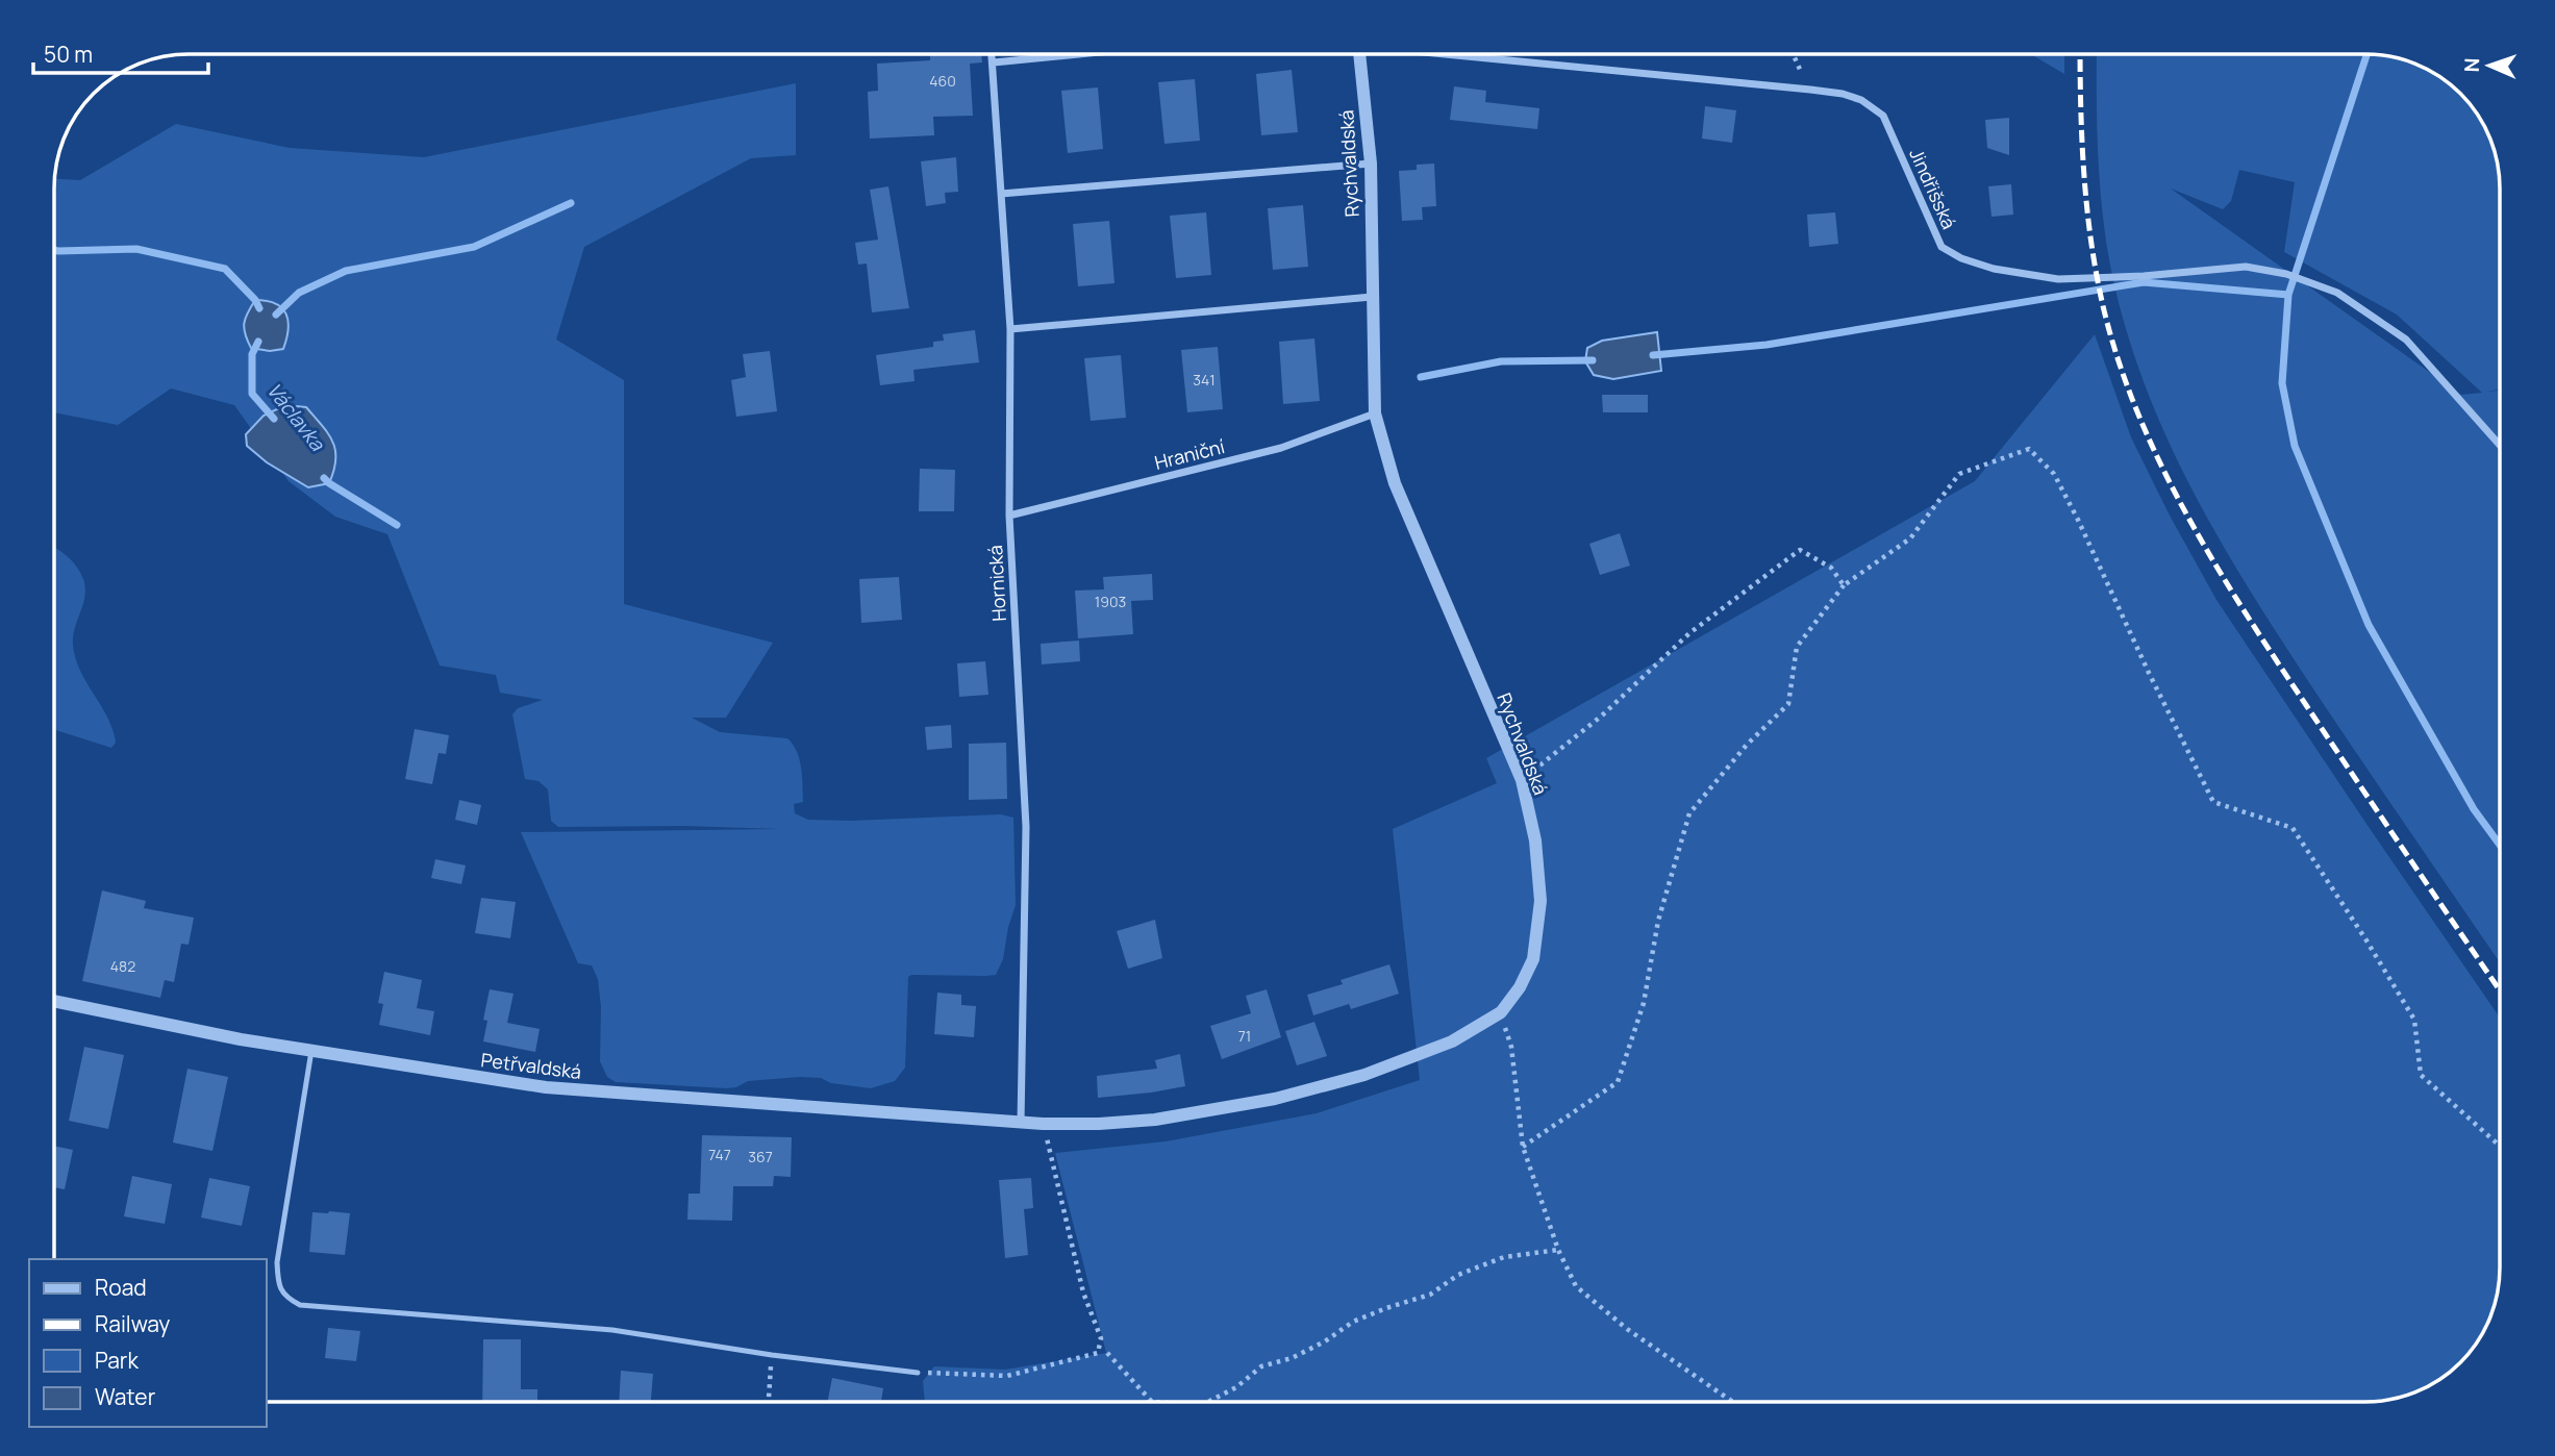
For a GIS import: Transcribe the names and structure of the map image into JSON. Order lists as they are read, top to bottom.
{
  "streets": {
    "street": [
      "Rychvaldská",
      "Jindřišská",
      "Hraniční",
      "Hornická",
      "Petřvaldská"
    ]
  },
  "crossings": [
    ["Rychvaldská", "Hraniční"],
    ["Rychvaldská", "Hornická"],
    ["Rychvaldská", "Petřvaldská"],
    ["Hraniční", "Hornická"],
    ["Hornická", "Petřvaldská"]
  ],
  "water": ["Václavka"],
  "house_numbers": [
    "460",
    "341",
    "1903",
    "482",
    "71",
    "747",
    "367"
  ],
  "legend": [
    "Road",
    "Railway",
    "Park",
    "Water"
  ],
  "scale_bar": "50 m",
  "north": "left"
}
